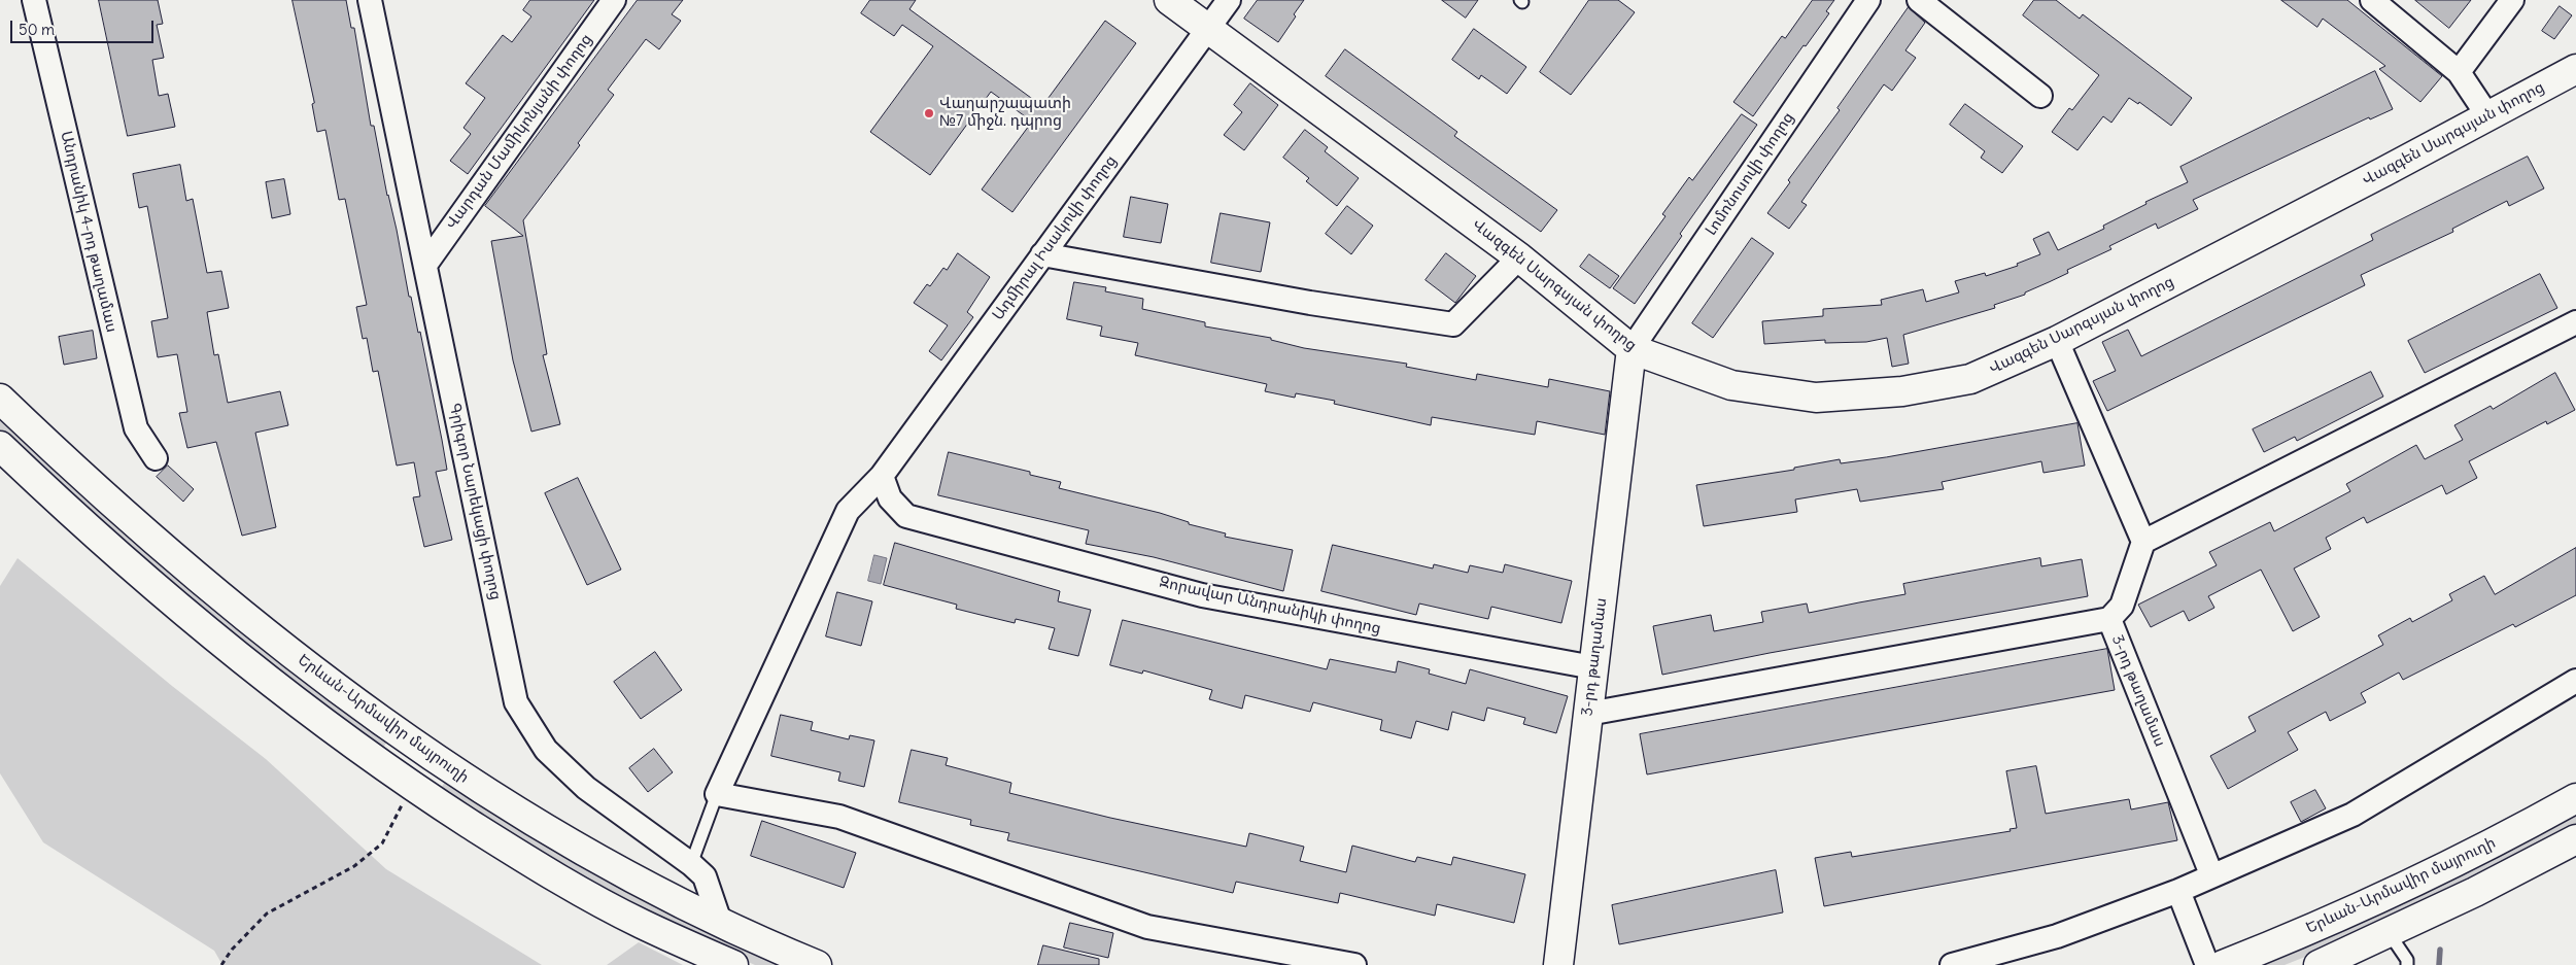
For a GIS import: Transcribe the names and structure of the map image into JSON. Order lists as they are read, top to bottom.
{
  "streets": {
    "main road": ["Վազգեն Սարգսյան փողոց", "3-րդ թաղամաս", "Երևան-Արմավիր մայրուղի"],
    "street": [
      "Վարդան Մամիկոնյանի փողոց",
      "Լոմոնոսովի փողոց",
      "Անդրանիկ 4-րդ թաղամաս",
      "Ադմիրալ Իսակովի փողոց",
      "Գրիգոր Նարեկացի փողոց",
      "Զորավար Անդրանիկի փողոց"
    ]
  },
  "crossings": [
    ["Վարդան Մամիկոնյանի փողոց", "Գրիգոր Նարեկացի փողոց"],
    ["Վազգեն Սարգսյան փողոց", "Լոմոնոսովի փողոց"],
    ["Վազգեն Սարգսյան փողոց", "Ադմիրալ Իսակովի փողոց"],
    ["Վազգեն Սարգսյան փողոց", "3-րդ թաղամաս"],
    ["Լոմոնոսովի փողոց", "3-րդ թաղամաս"],
    ["Ադմիրալ Իսակովի փողոց", "Զորավար Անդրանիկի փողոց"],
    ["Գրիգոր Նարեկացի փողոց", "Երևան-Արմավիր մայրուղի"],
    ["Զորավար Անդրանիկի փողոց", "3-րդ թաղամաս"]
  ],
  "places": ["Վաղարշապատի №7 միջն. դպրոց"],
  "scale_bar": "50 m"
}
